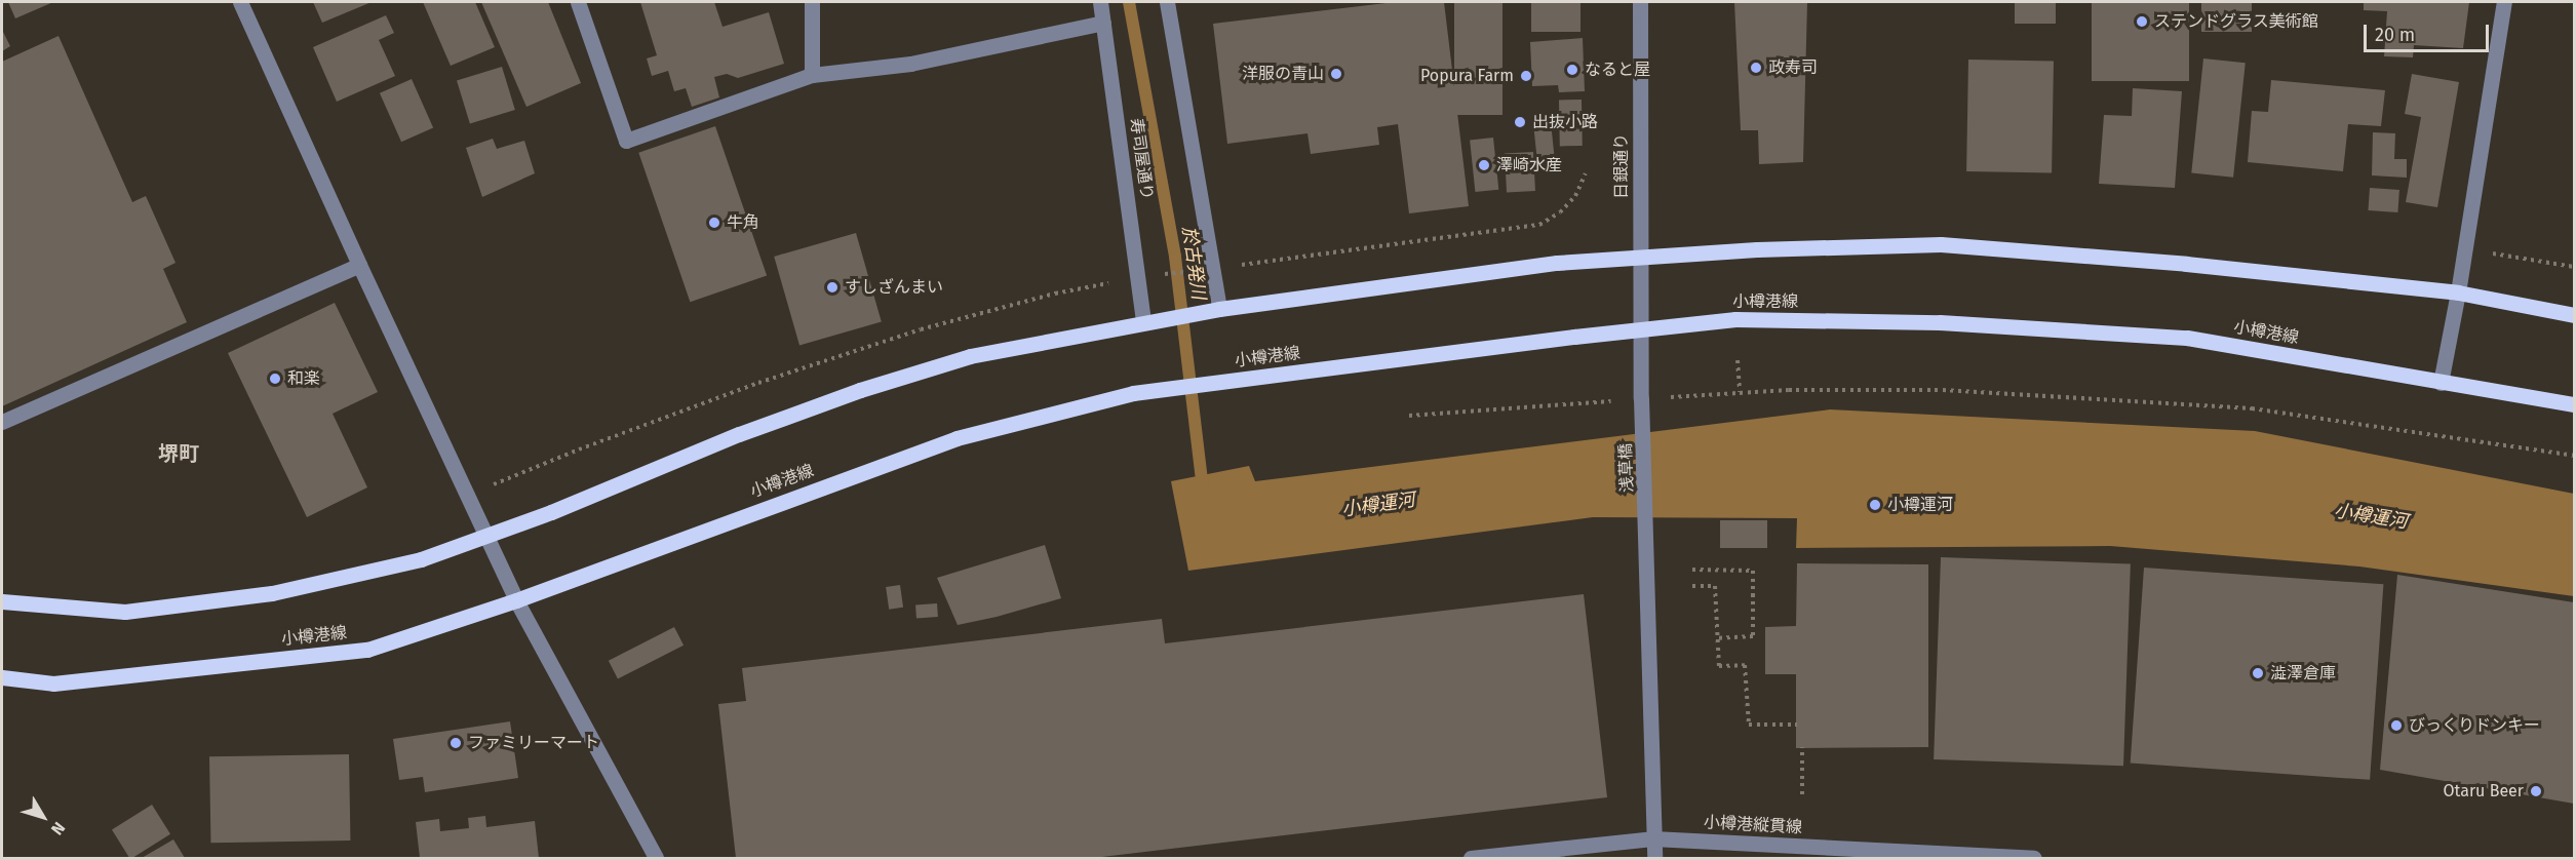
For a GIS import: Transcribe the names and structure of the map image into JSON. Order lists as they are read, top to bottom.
{
  "streets": {
    "main road": ["小樽港線"],
    "street": [
      "寿司屋通り",
      "日銀通り",
      "浅草橋",
      "小樽港縦貫線"
    ]
  },
  "crossings": [
    ["日銀通り", "小樽港線"],
    ["日銀通り", "浅草橋"],
    ["小樽港線", "浅草橋"],
    ["浅草橋", "小樽港縦貫線"]
  ],
  "districts": ["堺町"],
  "water": ["於古発川", "小樽運河"],
  "places": [
    "ステンドグラス美術館",
    "政寿司",
    "なると屋",
    "洋服の青山",
    "Popura Farm",
    "出抜小路",
    "澤崎水産",
    "牛角",
    "すしざんまい",
    "和楽",
    "小樽運河",
    "澁澤倉庫",
    "びっくりドンキー",
    "ファミリーマート",
    "Otaru Beer"
  ],
  "scale_bar": "20 m",
  "north": "bottom right"
}
